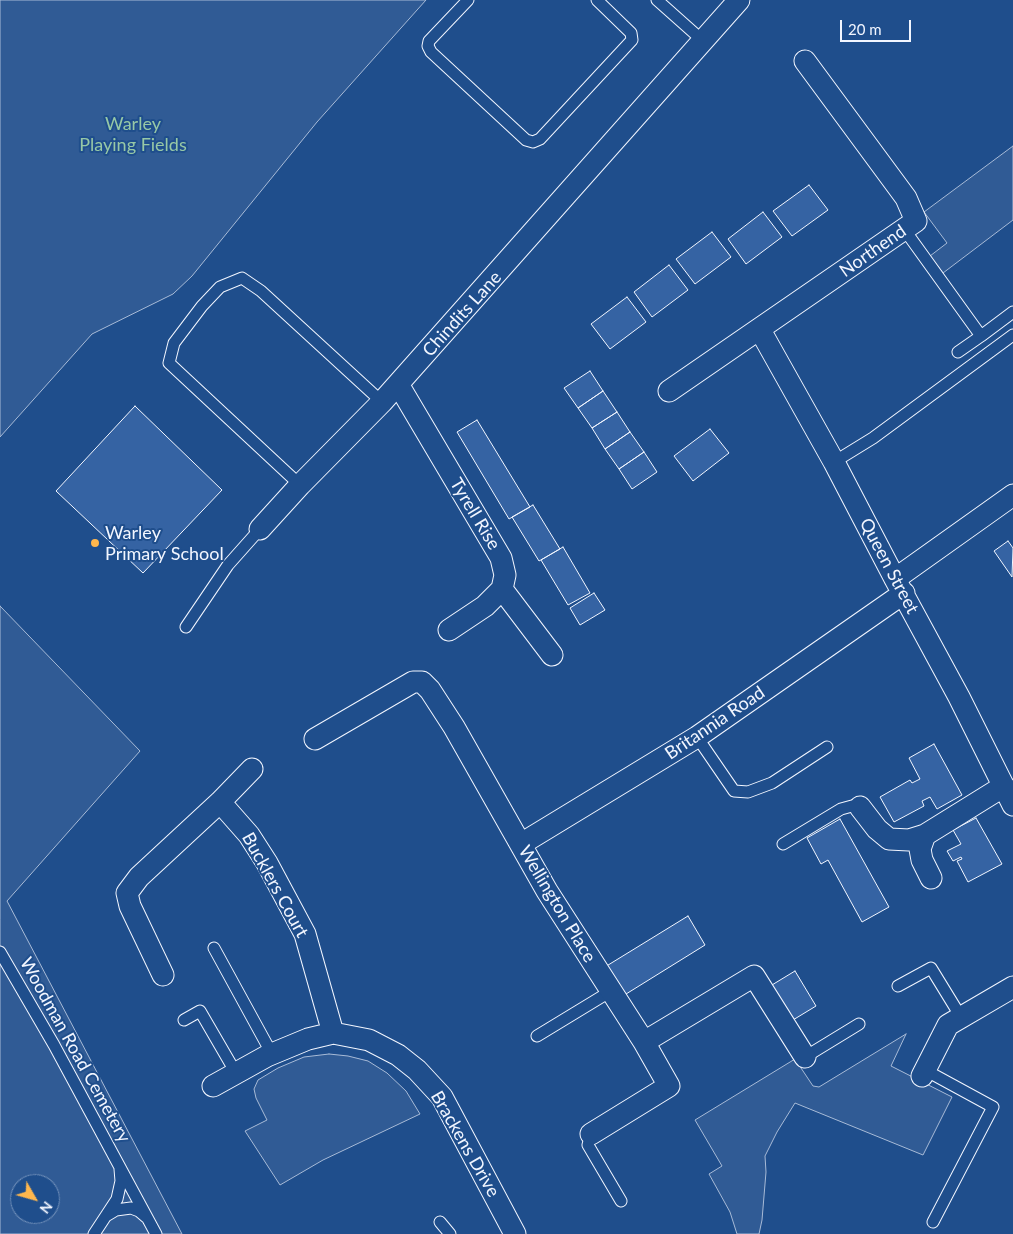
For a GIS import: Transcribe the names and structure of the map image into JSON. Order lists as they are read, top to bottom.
{
  "streets": {
    "street": [
      "Northend",
      "Chindits Lane",
      "Tyrell Rise",
      "Queen Street",
      "Britannia Road",
      "Bucklers Court",
      "Wellington Place",
      "Brackens Drive"
    ],
    "lane": ["Woodman Road Cemetery"]
  },
  "crossings": [
    ["Northend", "Queen Street"],
    ["Chindits Lane", "Tyrell Rise"],
    ["Queen Street", "Britannia Road"],
    ["Britannia Road", "Wellington Place"],
    ["Bucklers Court", "Brackens Drive"]
  ],
  "parks": ["Warley Playing Fields"],
  "places": ["Warley Primary School"],
  "scale_bar": "20 m",
  "north": "bottom right"
}
